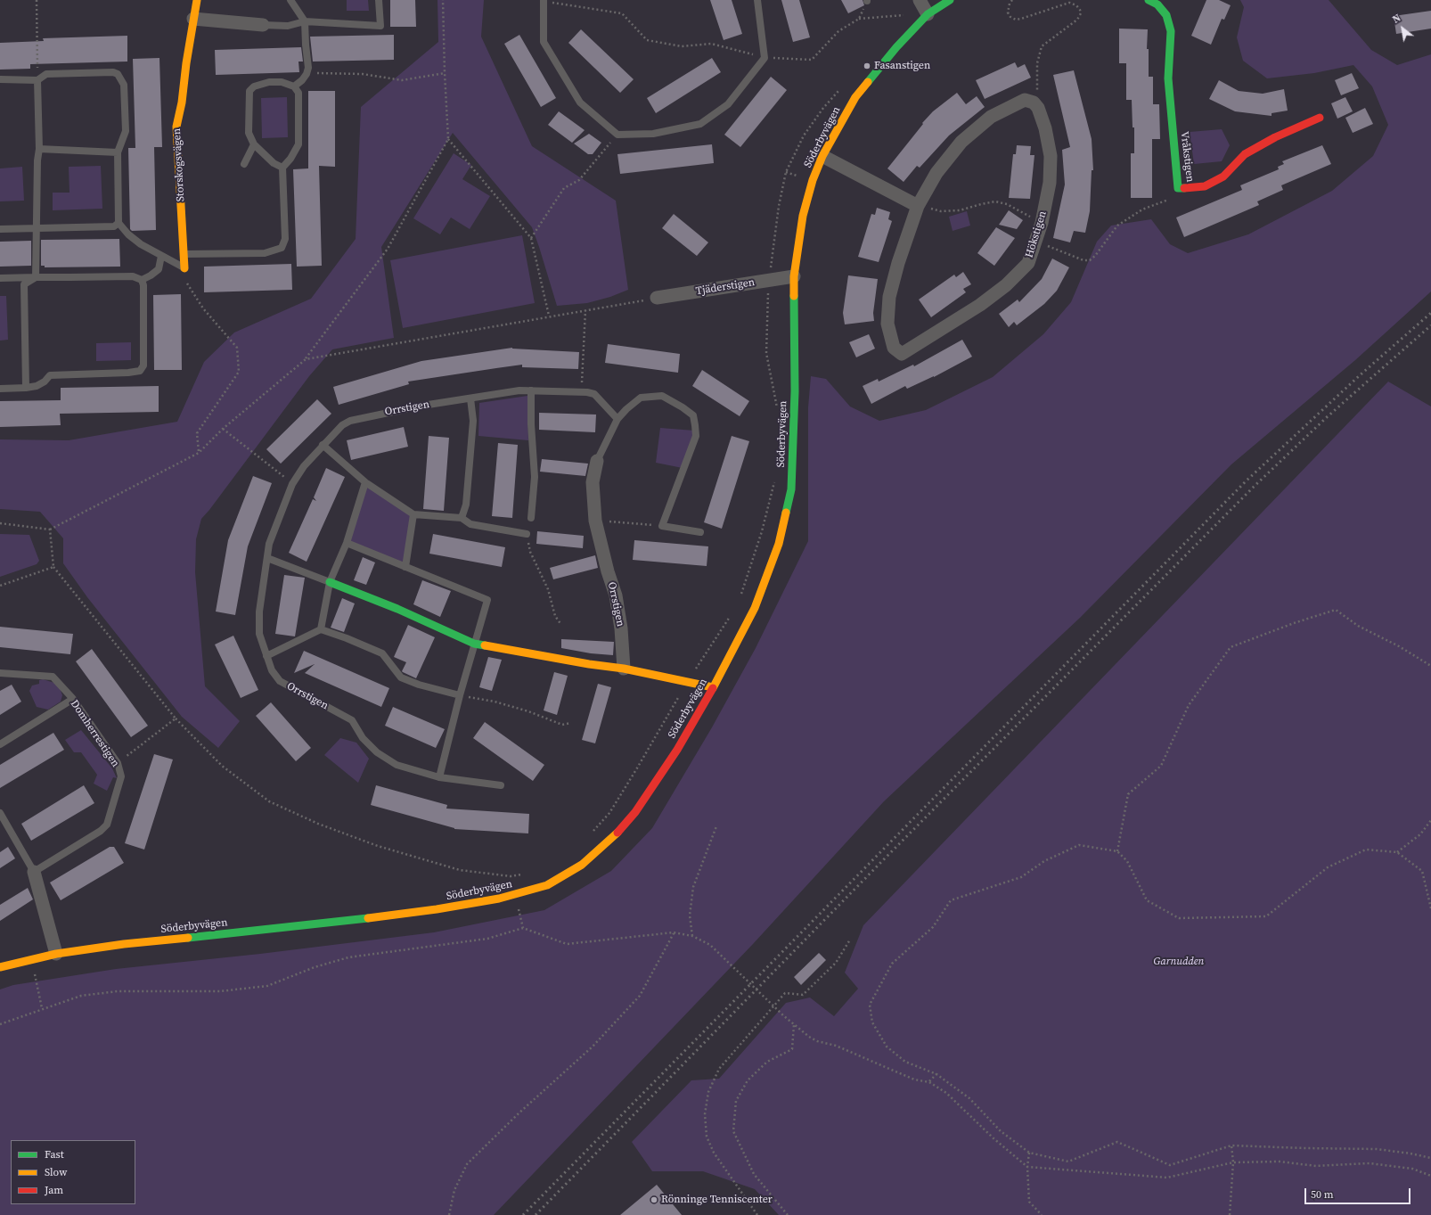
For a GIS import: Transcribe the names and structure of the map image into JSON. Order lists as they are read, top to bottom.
{
  "streets": {
    "street": [
      "Söderbyvägen",
      "Vråkstigen",
      "Storskogsvägen",
      "Hökstigen",
      "Tjäderstigen",
      "Orrstigen"
    ],
    "lane": ["Domherrestigen"]
  },
  "crossings": [
    ["Söderbyvägen", "Tjäderstigen"]
  ],
  "parks": ["Garnudden"],
  "places": ["Fasanstigen", "Rönninge Tenniscenter"],
  "legend": ["Fast", "Slow", "Jam"],
  "scale_bar": "50 m",
  "north": "top left"
}
